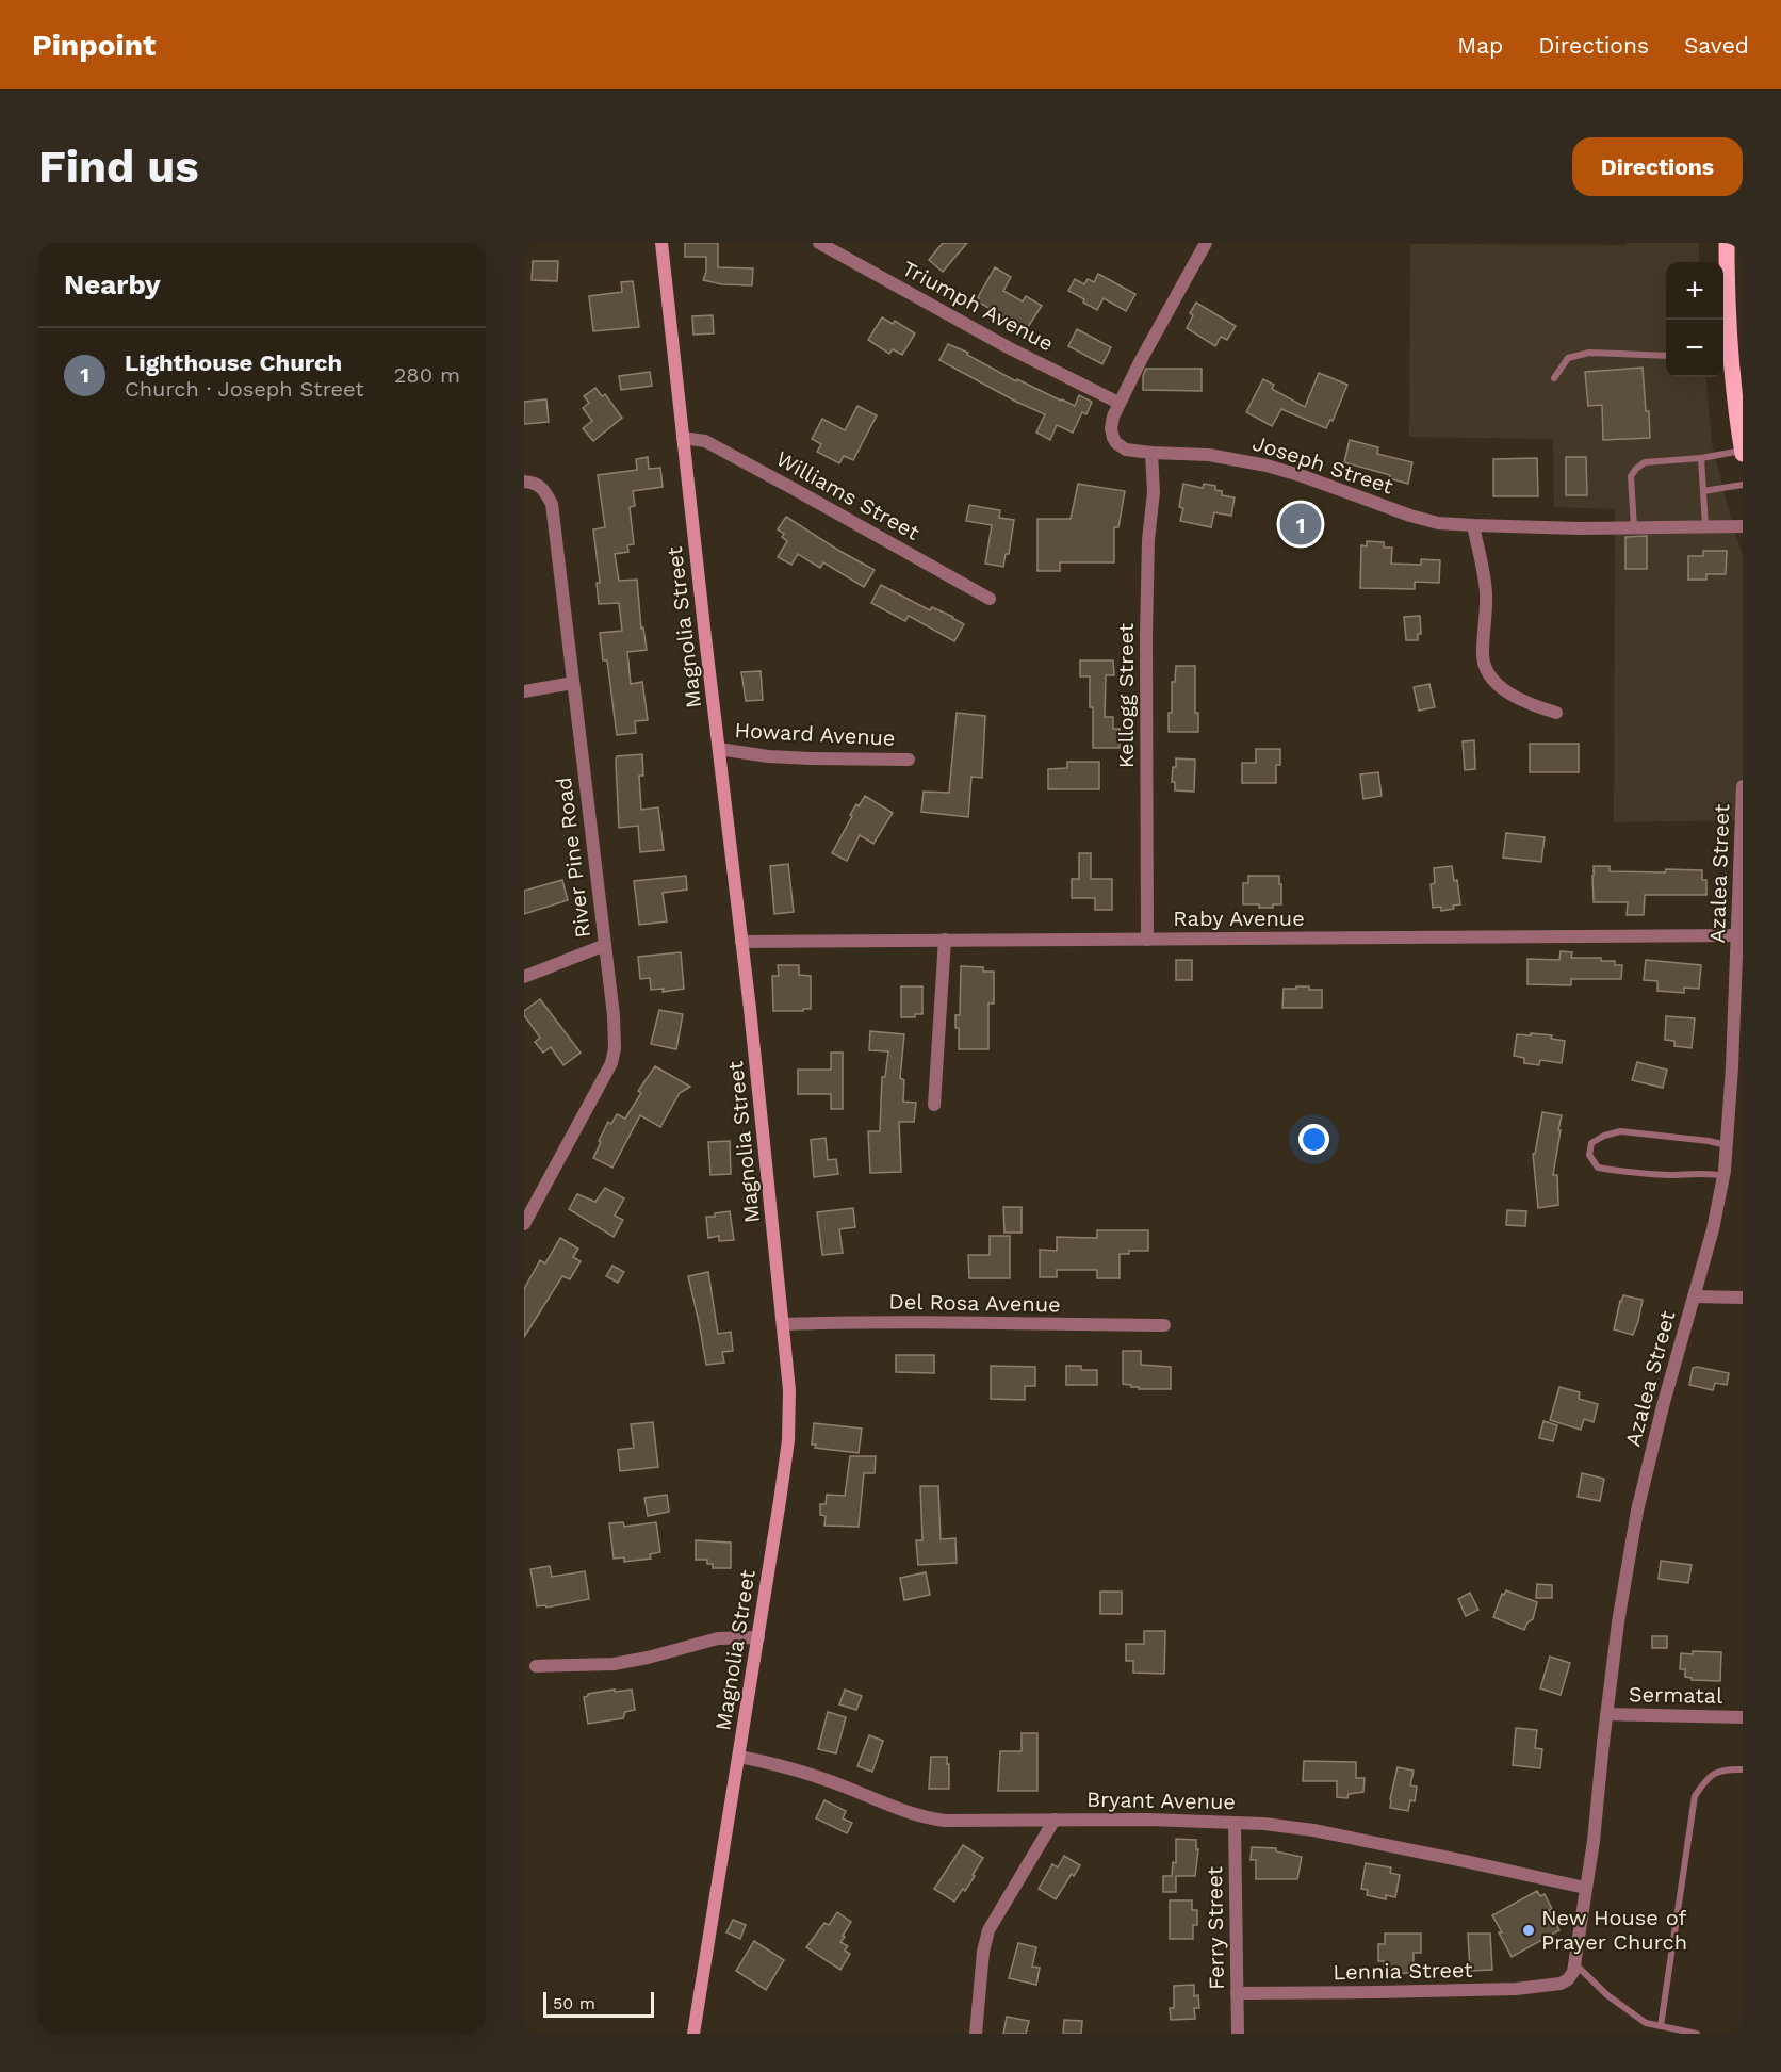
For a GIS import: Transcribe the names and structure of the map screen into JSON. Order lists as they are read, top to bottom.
{
  "streets": {
    "street": [
      "Triumph Avenue",
      "Joseph Street",
      "Williams Street",
      "Magnolia Street",
      "Kellogg Street",
      "Howard Avenue",
      "River Pine Road",
      "Azalea Street",
      "Raby Avenue",
      "Del Rosa Avenue",
      "Sermatal",
      "Bryant Avenue",
      "Ferry Street",
      "Lennia Street"
    ]
  },
  "crossings": [
    ["Triumph Avenue", "Joseph Street"],
    ["Joseph Street", "Kellogg Street"],
    ["Williams Street", "Magnolia Street"],
    ["Magnolia Street", "Howard Avenue"],
    ["Magnolia Street", "Raby Avenue"],
    ["Magnolia Street", "Del Rosa Avenue"],
    ["Magnolia Street", "Bryant Avenue"],
    ["Kellogg Street", "Raby Avenue"],
    ["Azalea Street", "Raby Avenue"],
    ["Azalea Street", "Sermatal"],
    ["Azalea Street", "Bryant Avenue"],
    ["Azalea Street", "Lennia Street"],
    ["Bryant Avenue", "Ferry Street"],
    ["Ferry Street", "Lennia Street"]
  ],
  "places": ["New House of Prayer Church"],
  "scale_bar": "50 m",
  "page": {
    "header": "Pinpoint",
    "nav": ["Map", "Directions", "Saved"],
    "buttons": "Directions",
    "title": "Find us",
    "heading": "Nearby",
    "map_buttons": ["+", "−"],
    "list": [
      {
        "mark": "1",
        "name": "Lighthouse Church",
        "note": "Church · Joseph Street",
        "value": "280 m"
      }
    ],
    "pins": "1",
    "scale": "50 m"
  }
}
